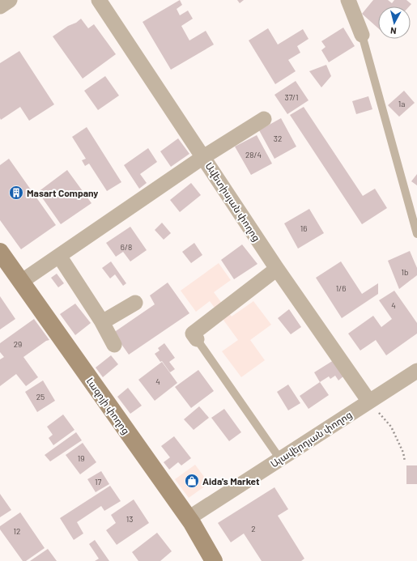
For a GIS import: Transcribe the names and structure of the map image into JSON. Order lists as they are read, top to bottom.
{
  "streets": {
    "street": ["Ավետիսյան փողոց", "Լազոյի փողոց", "Ալավերդյան փողոց"]
  },
  "crossings": [
    ["Ավետիսյան փողոց", "Ալավերդյան փողոց"],
    ["Լազոյի փողոց", "Ալավերդյան փողոց"]
  ],
  "places": {
    "building": ["Masart Company"],
    "shop": ["Aida's Market"]
  },
  "house_numbers": [
    "37/1",
    "1a",
    "32",
    "28/4",
    "16",
    "6/8",
    "1b",
    "1/6",
    "4",
    "29",
    "4",
    "25",
    "19",
    "17",
    "13",
    "2",
    "12"
  ],
  "north": "bottom"
}
